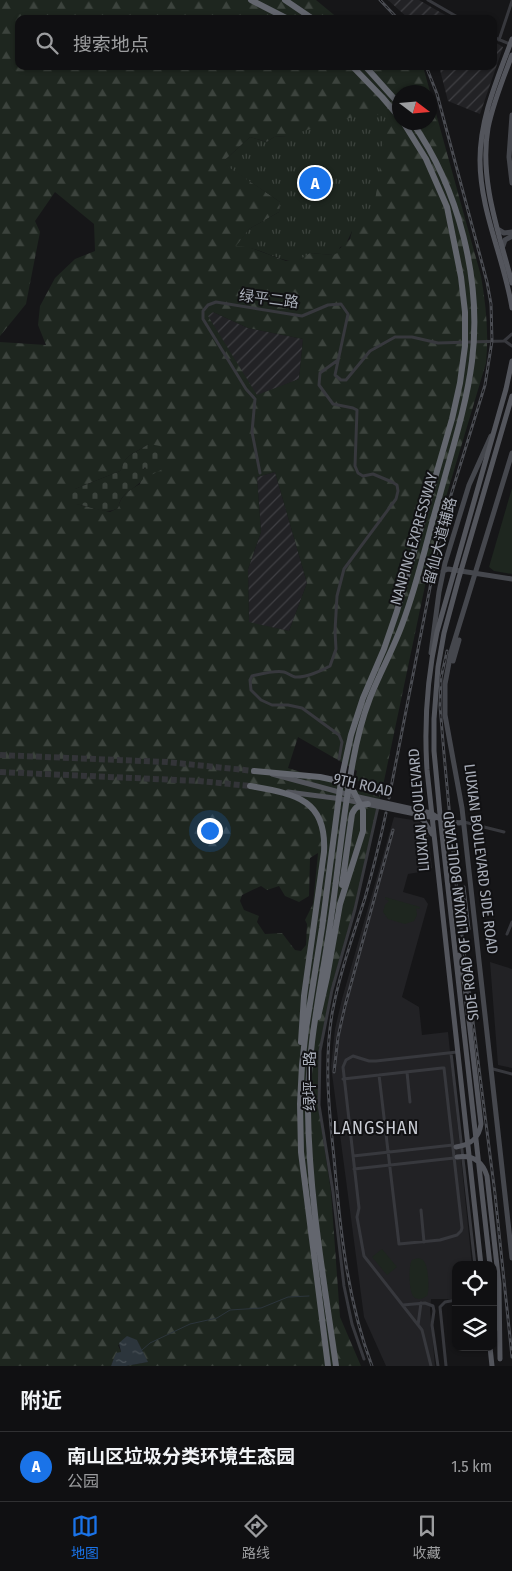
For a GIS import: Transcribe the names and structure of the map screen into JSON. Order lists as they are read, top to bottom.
{
  "streets": {
    "highway": ["NANPING EXPRESSWAY"],
    "main road": [
      "留仙大道辅路",
      "9TH ROAD",
      "LIUXIAN BOULEVARD",
      "LIUXIAN BOULEVARD SIDE ROAD",
      "SIDE ROAD OF LIUXIAN BOULEVARD"
    ],
    "street": ["绿平二路", "绿坪一路"]
  },
  "crossings": [
    ["留仙大道辅路", "LIUXIAN BOULEVARD"],
    ["9TH ROAD", "LIUXIAN BOULEVARD"],
    ["9TH ROAD", "绿坪一路"],
    ["LIUXIAN BOULEVARD SIDE ROAD", "SIDE ROAD OF LIUXIAN BOULEVARD"]
  ],
  "districts": ["LANGSHAN"],
  "north": "right",
  "page": {
    "search": "搜索地点",
    "pins": "A",
    "heading": "附近",
    "list": [
      {
        "mark": "A",
        "name": "南山区垃圾分类环境生态园",
        "note": "公园",
        "value": "1.5 km"
      }
    ],
    "nav": ["地图", "路线", "收藏"]
  }
}
